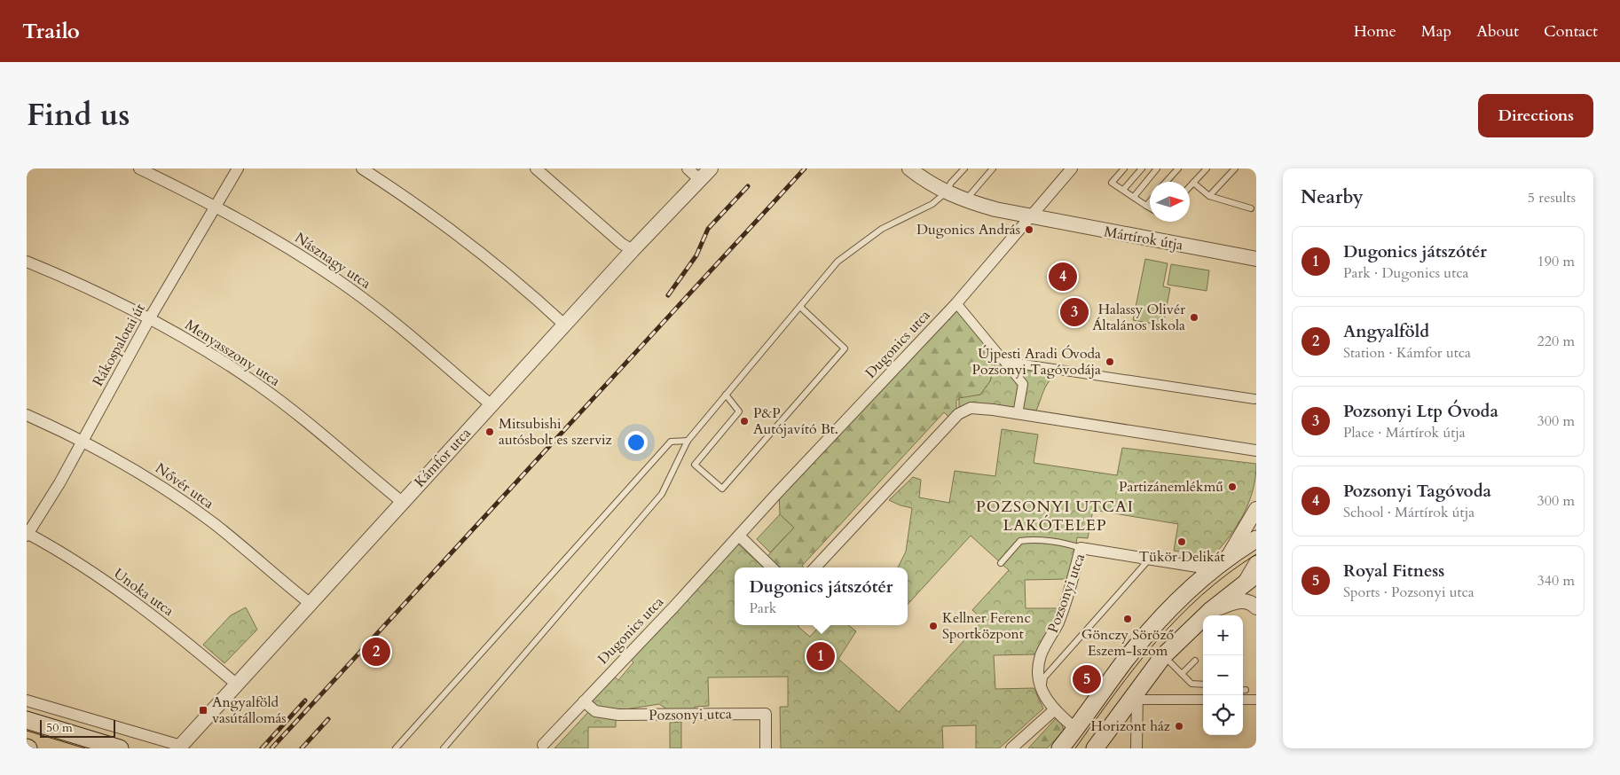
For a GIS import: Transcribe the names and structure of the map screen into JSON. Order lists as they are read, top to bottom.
{
  "streets": {
    "street": [
      "Mártírok útja",
      "Násznagy utca",
      "Dugonics utca",
      "Rákospalotai út",
      "Menyasszony utca",
      "Kámfor utca",
      "Nővér utca",
      "Unoka utca",
      "Pozsonyi utca"
    ]
  },
  "crossings": [
    ["Mártírok útja", "Dugonics utca"],
    ["Násznagy utca", "Rákospalotai út"],
    ["Násznagy utca", "Kámfor utca"],
    ["Dugonics utca", "Pozsonyi utca"],
    ["Rákospalotai út", "Menyasszony utca"],
    ["Rákospalotai út", "Nővér utca"],
    ["Rákospalotai út", "Unoka utca"],
    ["Menyasszony utca", "Kámfor utca"],
    ["Kámfor utca", "Nővér utca"],
    ["Kámfor utca", "Unoka utca"]
  ],
  "districts": ["POZSONYI UTCAI LAKÓTELEP"],
  "places": {
    "other": [
      "Dugonics András",
      "Halassy Olivér Általános Iskola",
      "Újpesti Aradi Óvoda Pozsonyi Tagóvodája",
      "P&P Autójavító Bt.",
      "Mitsubishi autósbolt es szerviz",
      "Partizánemlékmű",
      "Tükör Delikát",
      "Gönczy Söröző Eszem-Iszom",
      "Kellner Ferenc Sportközpont",
      "Horizont ház"
    ],
    "transit": ["Angyalföld vasútállomás"]
  },
  "scale_bar": "50 m",
  "north": "right",
  "page": {
    "header": "Trailo",
    "nav": [
      "Home",
      "Map",
      "About",
      "Contact"
    ],
    "title": "Find us",
    "buttons": "Directions",
    "heading": ["Nearby", "5 results"],
    "list": [
      {
        "mark": "1",
        "name": "Dugonics játszótér",
        "note": "Park · Dugonics utca",
        "value": "190 m"
      },
      {
        "mark": "2",
        "name": "Angyalföld",
        "note": "Station · Kámfor utca",
        "value": "220 m"
      },
      {
        "mark": "3",
        "name": "Pozsonyi Ltp Óvoda",
        "note": "Place · Mártírok útja",
        "value": "300 m"
      },
      {
        "mark": "4",
        "name": "Pozsonyi Tagóvoda",
        "note": "School · Mártírok útja",
        "value": "300 m"
      },
      {
        "mark": "5",
        "name": "Royal Fitness",
        "note": "Sports · Pozsonyi utca",
        "value": "340 m"
      }
    ],
    "pins": [
      "4",
      "3",
      "2",
      "1",
      "5"
    ],
    "popup": ["Dugonics játszótér", "Park"],
    "map_buttons": ["+", "−"],
    "scale": "50 m"
  }
}
